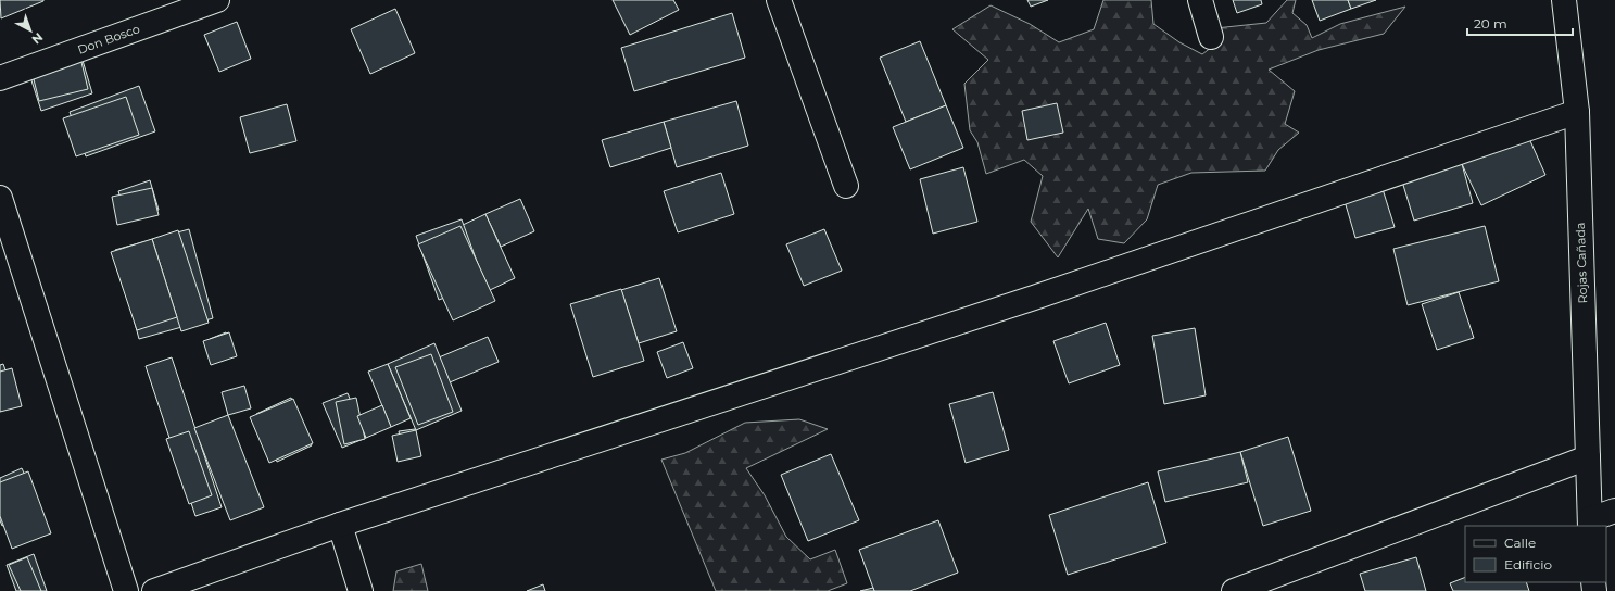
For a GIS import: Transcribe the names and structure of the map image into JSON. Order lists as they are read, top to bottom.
{
  "streets": {
    "street": ["Don Bosco", "Rojas Cañada"]
  },
  "legend": ["Calle", "Edificio"],
  "scale_bar": "20 m",
  "north": "bottom right"
}
